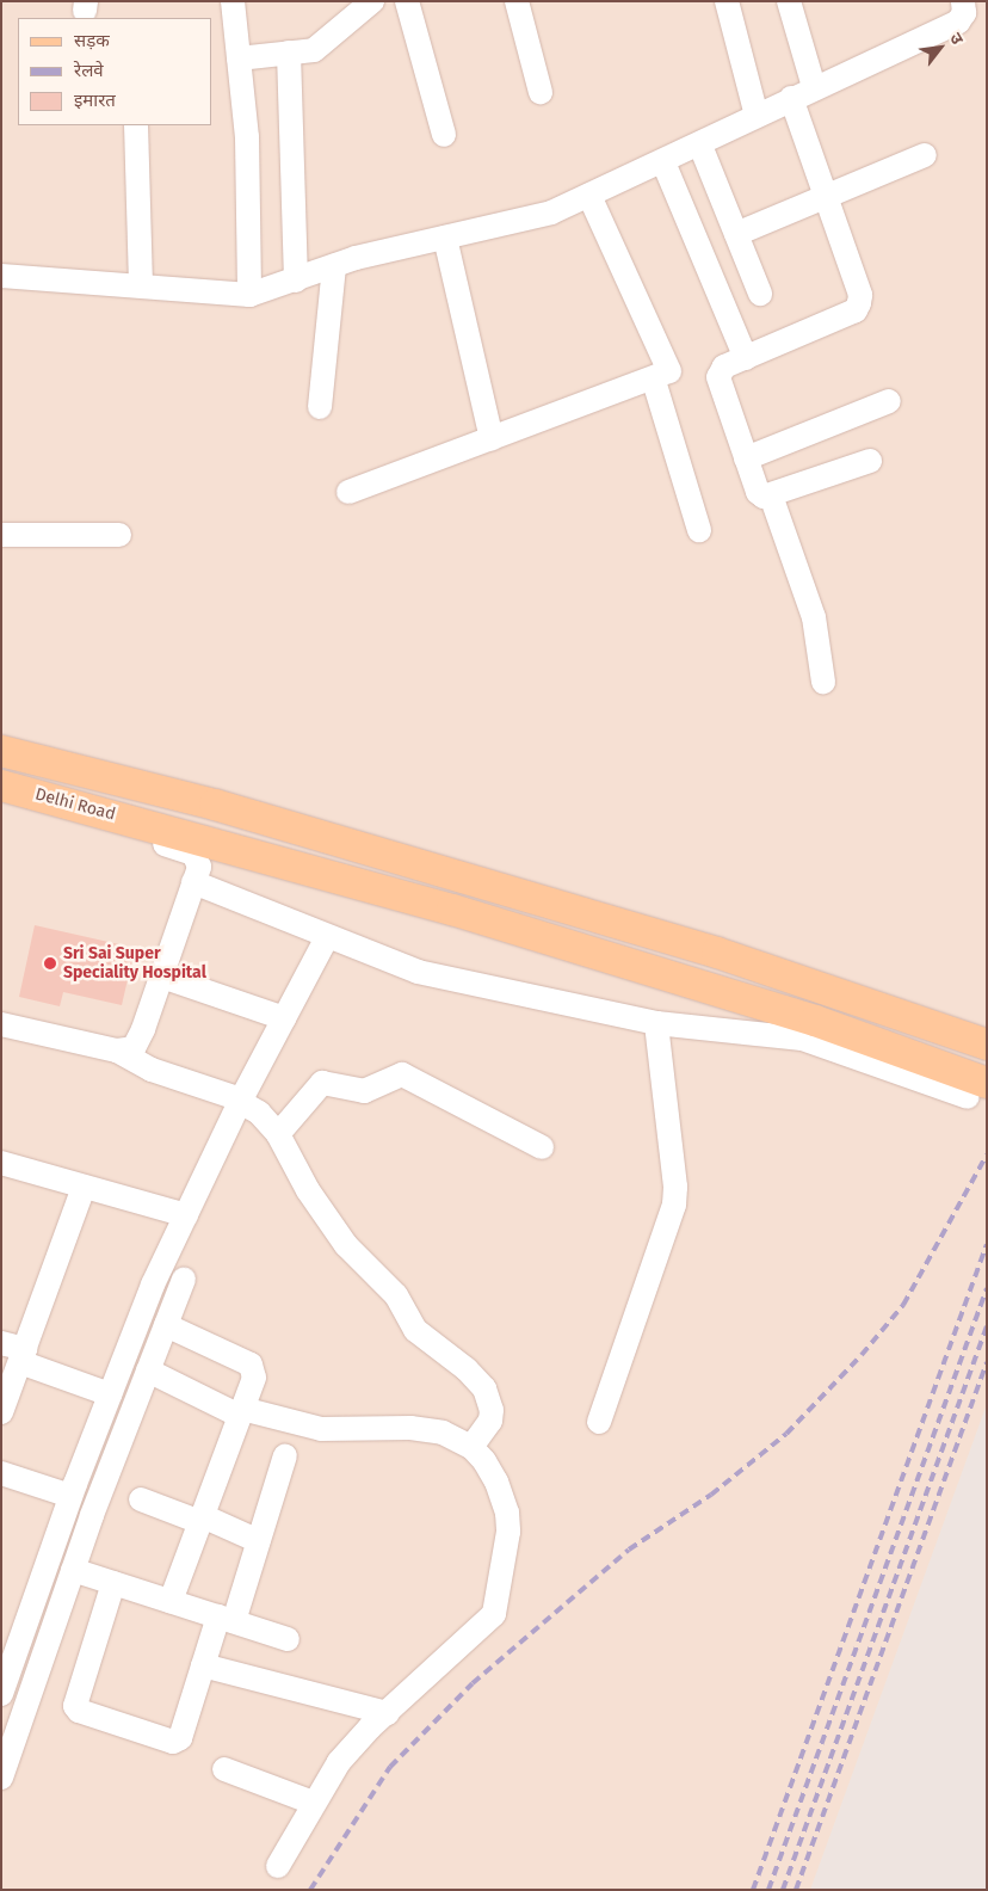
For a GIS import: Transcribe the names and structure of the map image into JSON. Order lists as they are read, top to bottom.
{
  "streets": {
    "main road": ["Delhi Road"]
  },
  "places": ["Sri Sai Super Speciality Hospital"],
  "legend": ["सड़क", "रेलवे", "इमारत"],
  "north": "top right"
}
